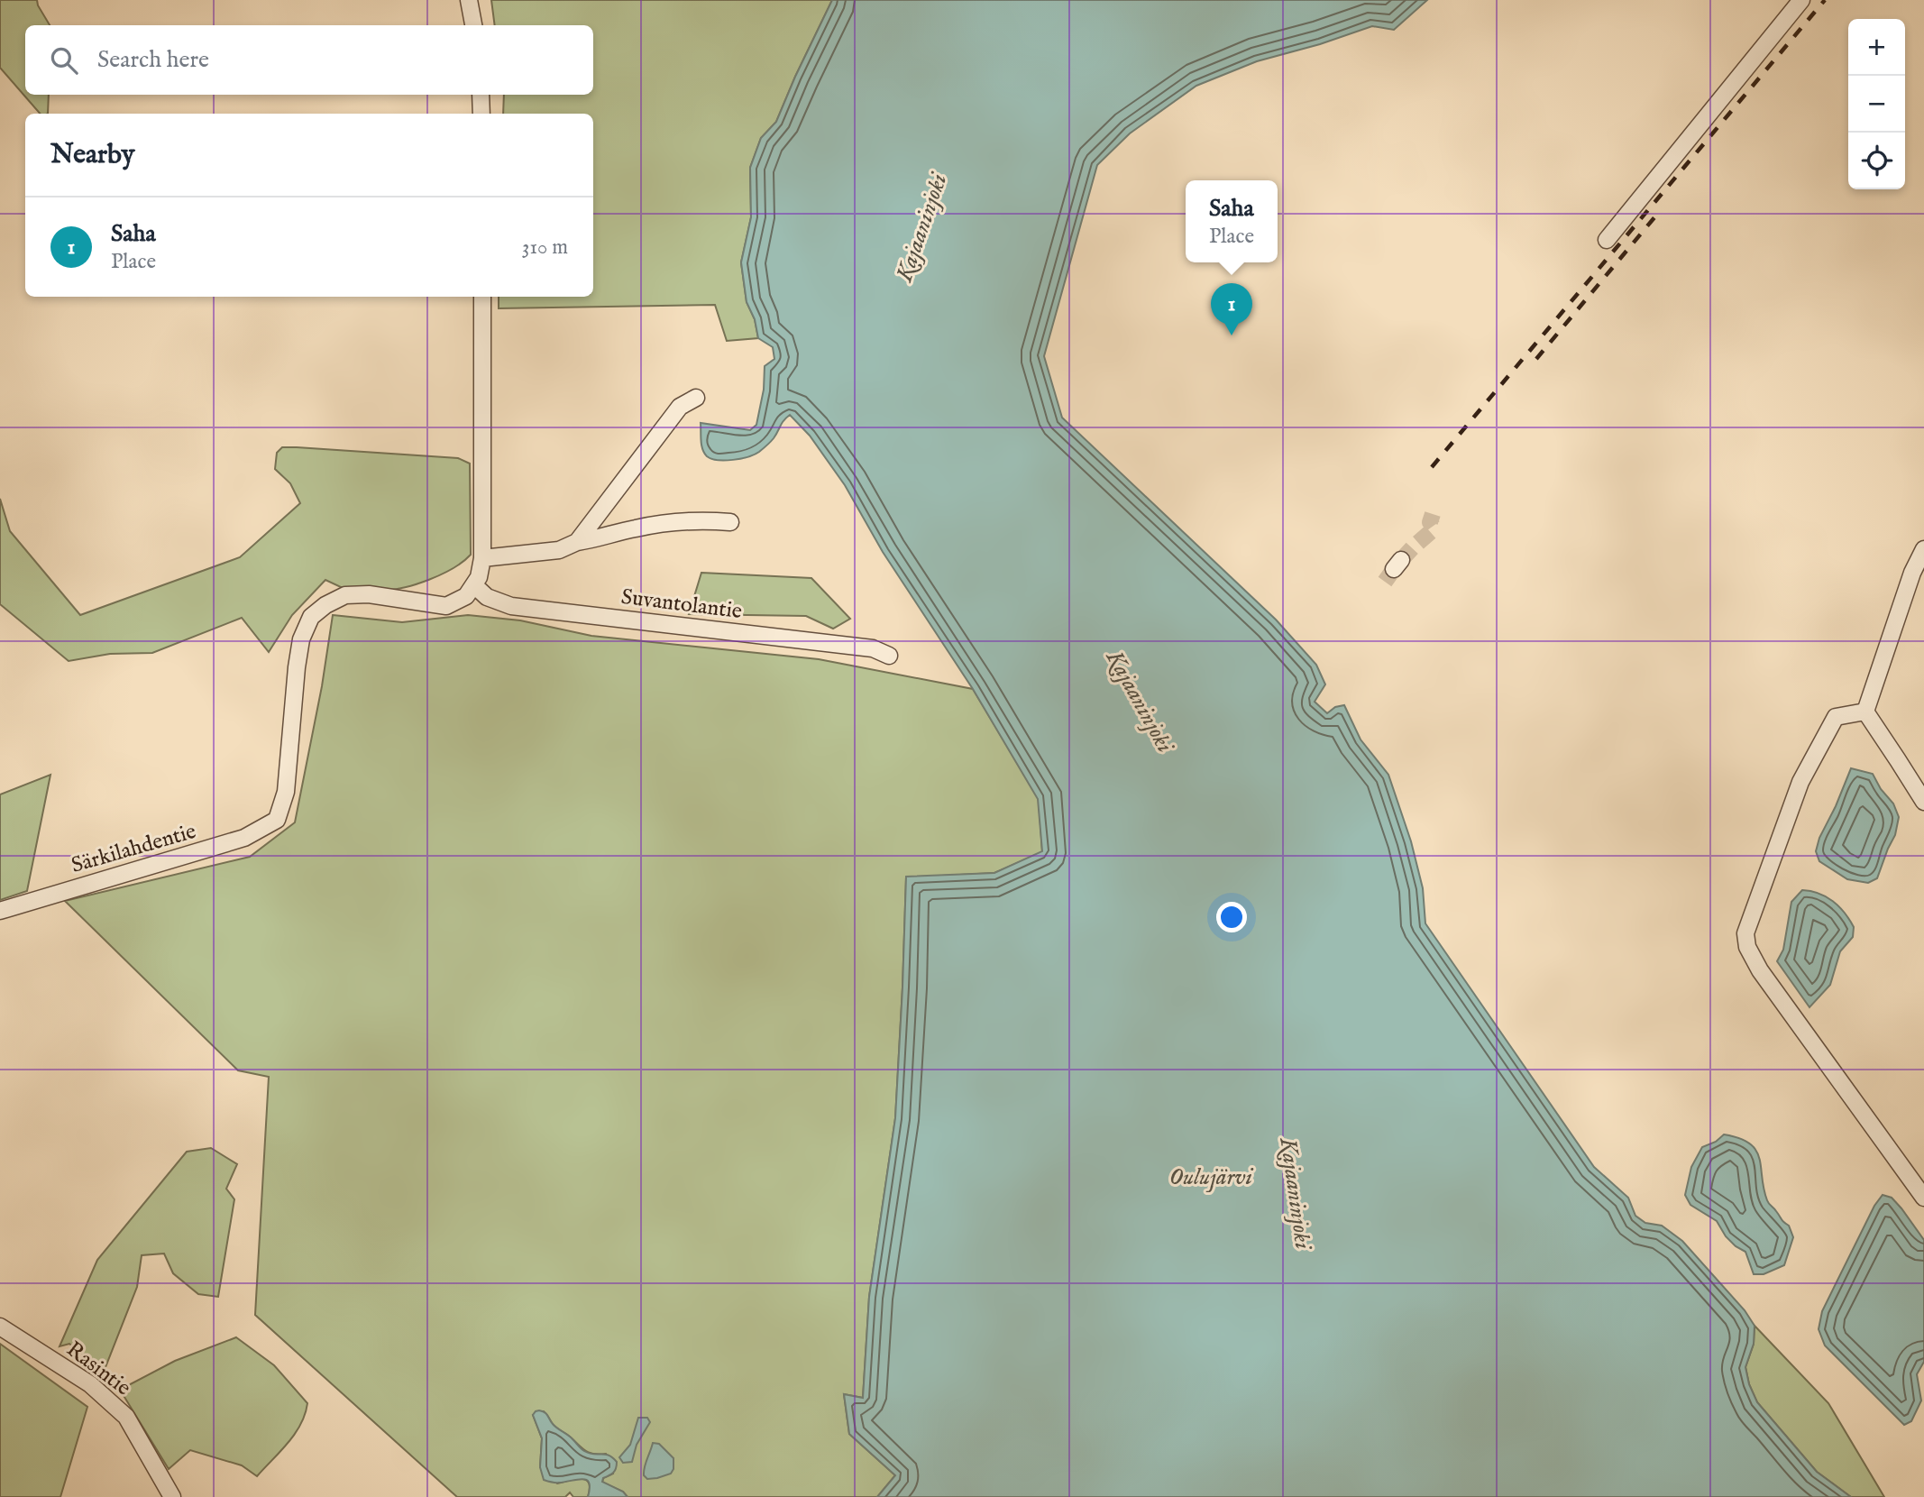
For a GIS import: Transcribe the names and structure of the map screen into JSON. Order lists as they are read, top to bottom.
{
  "streets": {
    "street": ["Suvantolantie", "Särkilahdentie", "Rasintie"]
  },
  "crossings": [
    ["Suvantolantie", "Särkilahdentie"]
  ],
  "water": ["Kajaaninjoki", "Oulujärvi"],
  "page": {
    "map_buttons": ["+", "−"],
    "search": "Search here",
    "heading": "Nearby",
    "popup": ["Saha", "Place"],
    "list": [
      {
        "mark": "1",
        "name": "Saha",
        "note": "Place",
        "value": "310 m"
      }
    ],
    "pins": "1"
  }
}
